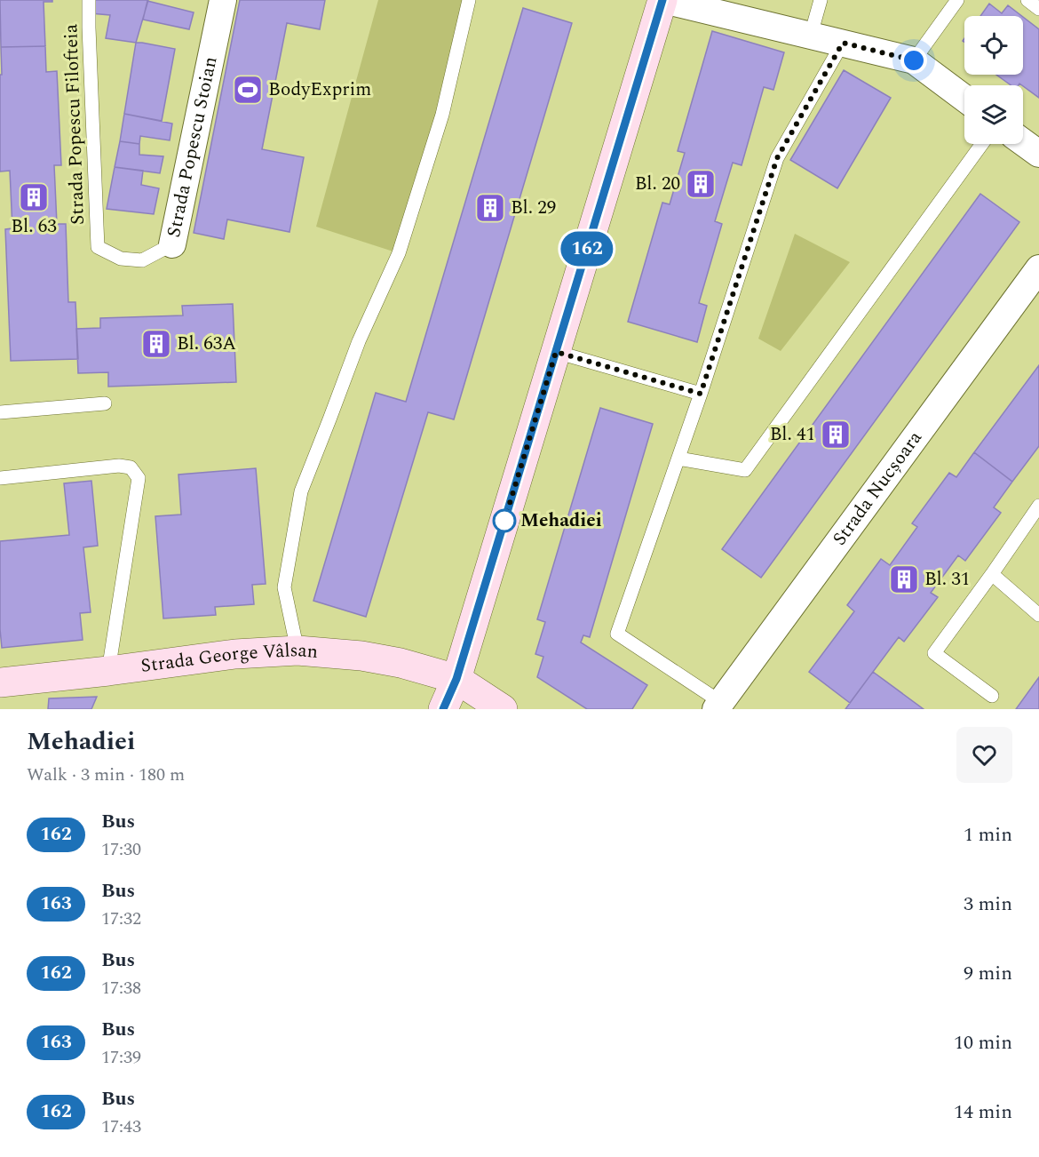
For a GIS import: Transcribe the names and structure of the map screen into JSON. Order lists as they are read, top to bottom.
{
  "streets": {
    "street": ["Strada Popescu Stoian", "Strada Nucșoara", "Strada George Vâlsan"],
    "lane": ["Strada Popescu Filofteia"]
  },
  "crossings": [
    ["Strada Popescu Filofteia", "Strada Popescu Stoian"]
  ],
  "places": {
    "sports": ["BodyExprim"],
    "building": [
      "Bl. 20",
      "Bl. 63",
      "Bl. 29",
      "Bl. 63A",
      "Bl. 41",
      "Bl. 31"
    ],
    "other": ["Mehadiei"]
  },
  "lines": ["bus line 162"],
  "page": {
    "on_map": "162",
    "heading": ["Mehadiei", "Walk · 3 min · 180 m"],
    "list": [
      {
        "mark": "162",
        "name": "Bus",
        "note": "17:30",
        "value": "1 min"
      },
      {
        "mark": "163",
        "name": "Bus",
        "note": "17:32",
        "value": "3 min"
      },
      {
        "mark": "162",
        "name": "Bus",
        "note": "17:38",
        "value": "9 min"
      },
      {
        "mark": "163",
        "name": "Bus",
        "note": "17:39",
        "value": "10 min"
      },
      {
        "mark": "162",
        "name": "Bus",
        "note": "17:43",
        "value": "14 min"
      }
    ]
  }
}
